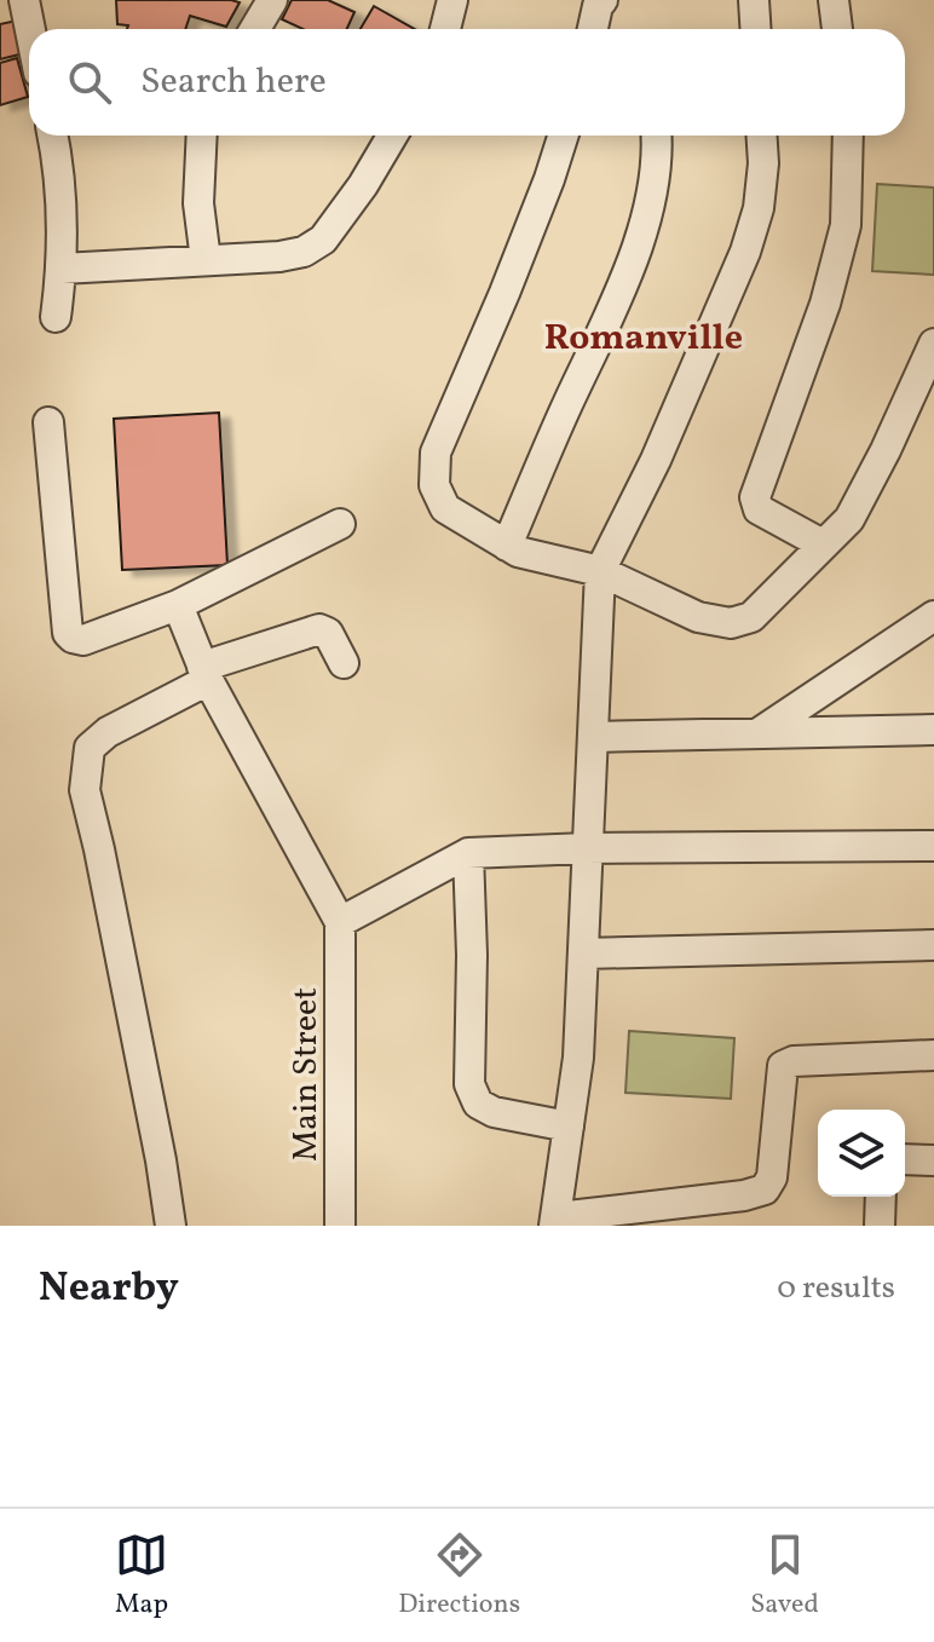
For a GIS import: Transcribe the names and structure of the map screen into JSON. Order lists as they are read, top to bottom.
{
  "streets": {
    "street": ["Main Street"]
  },
  "districts": ["Romanville"],
  "page": {
    "search": "Search here",
    "heading": ["Nearby", "0 results"],
    "nav": ["Map", "Directions", "Saved"]
  }
}
